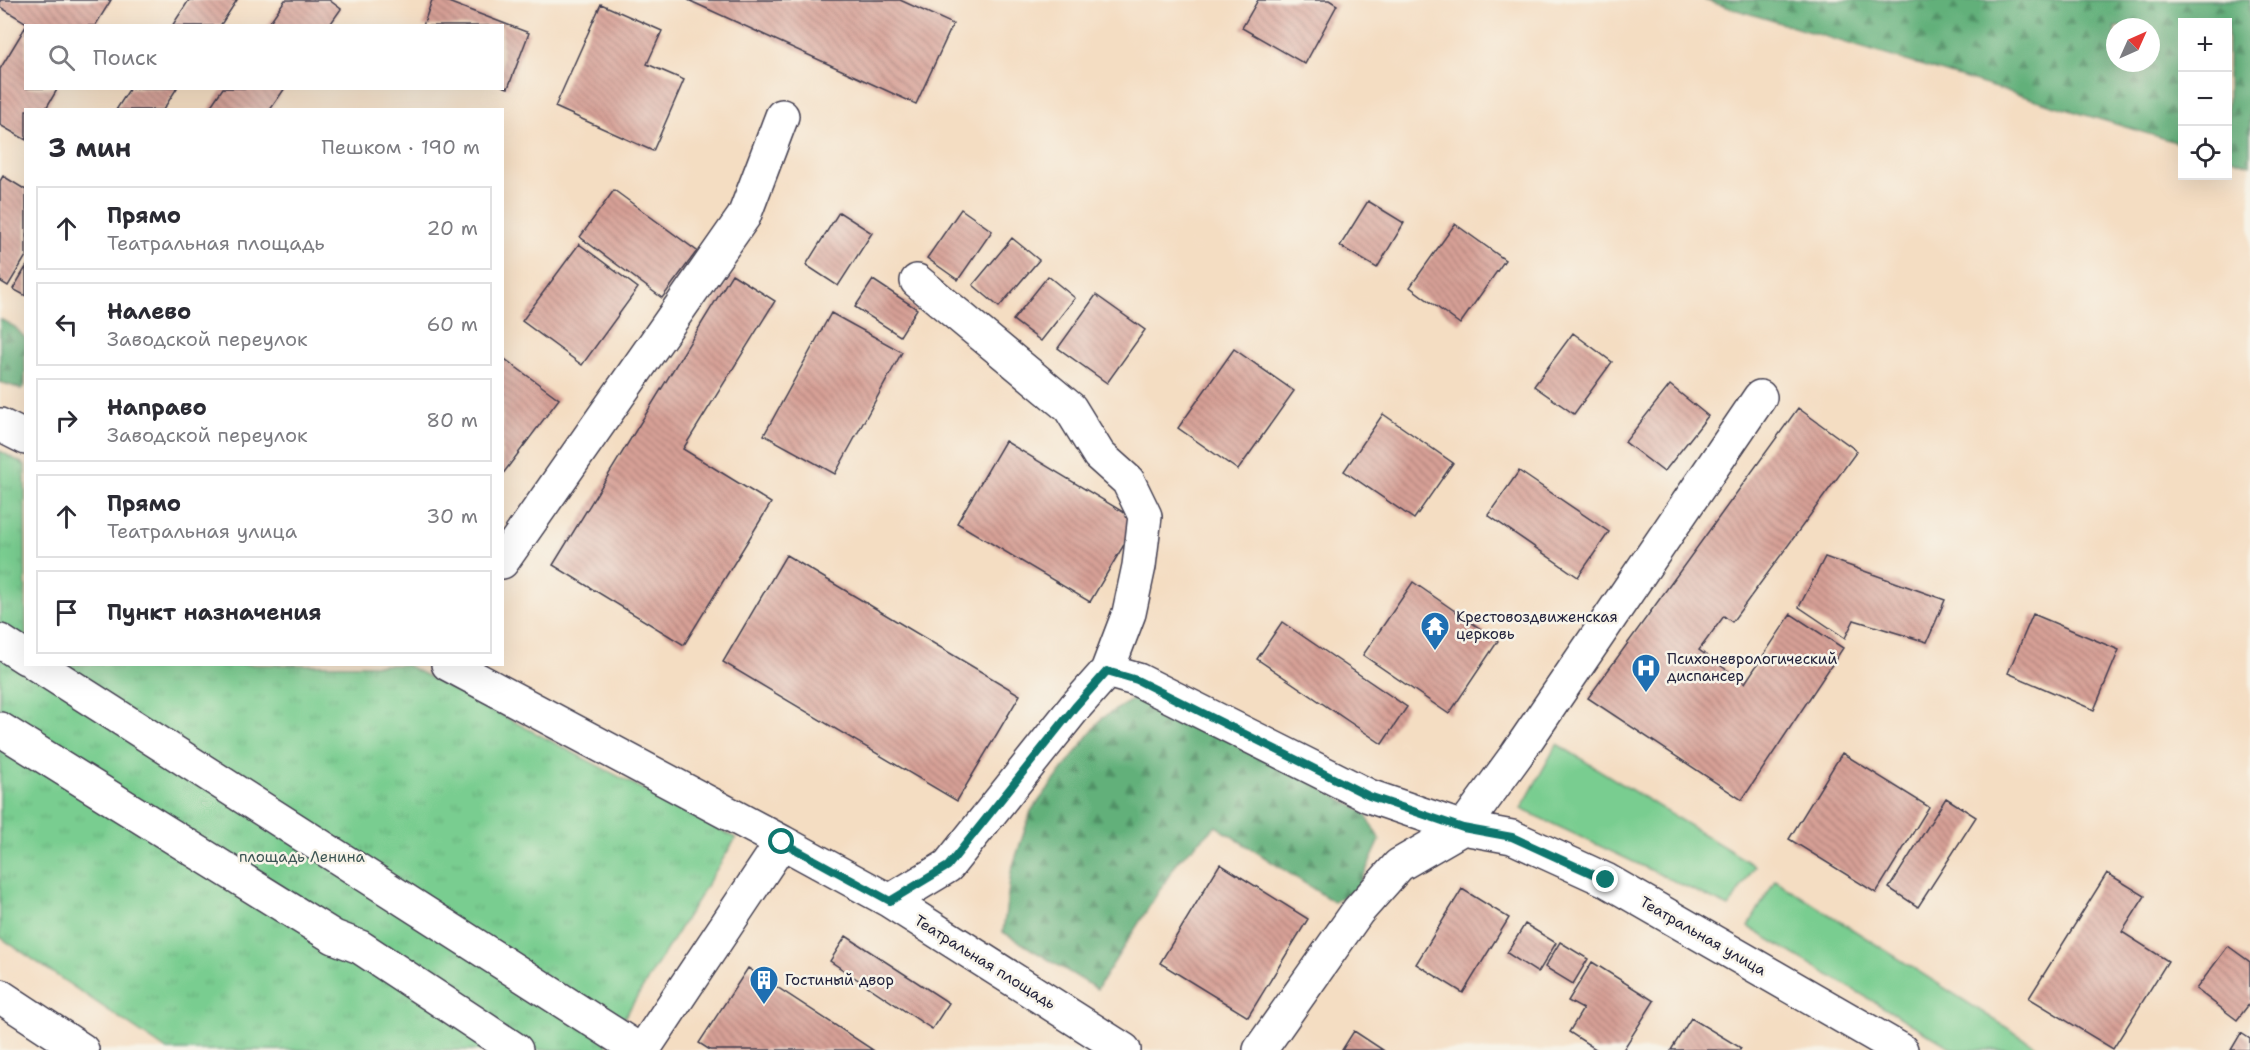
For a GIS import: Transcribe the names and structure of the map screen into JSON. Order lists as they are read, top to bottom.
{
  "streets": {
    "street": ["Театральная улица", "Театральная площадь"]
  },
  "parks": ["площадь Ленина"],
  "places": {
    "temple": ["Крестовоздвиженская церковь"],
    "hospital": ["Психоневрологический диспансер"],
    "building": ["Гостиный двор"]
  },
  "north": "top right",
  "page": {
    "map_buttons": ["+", "−"],
    "search": "Поиск",
    "heading": ["3 мин", "Пешком · 190 m"],
    "list": [
      ["Прямо", "Театральная площадь", "20 m"],
      ["Налево", "Заводской переулок", "60 m"],
      ["Направо", "Заводской переулок", "80 m"],
      ["Прямо", "Театральная улица", "30 m"],
      "Пункт назначения"
    ]
  }
}
